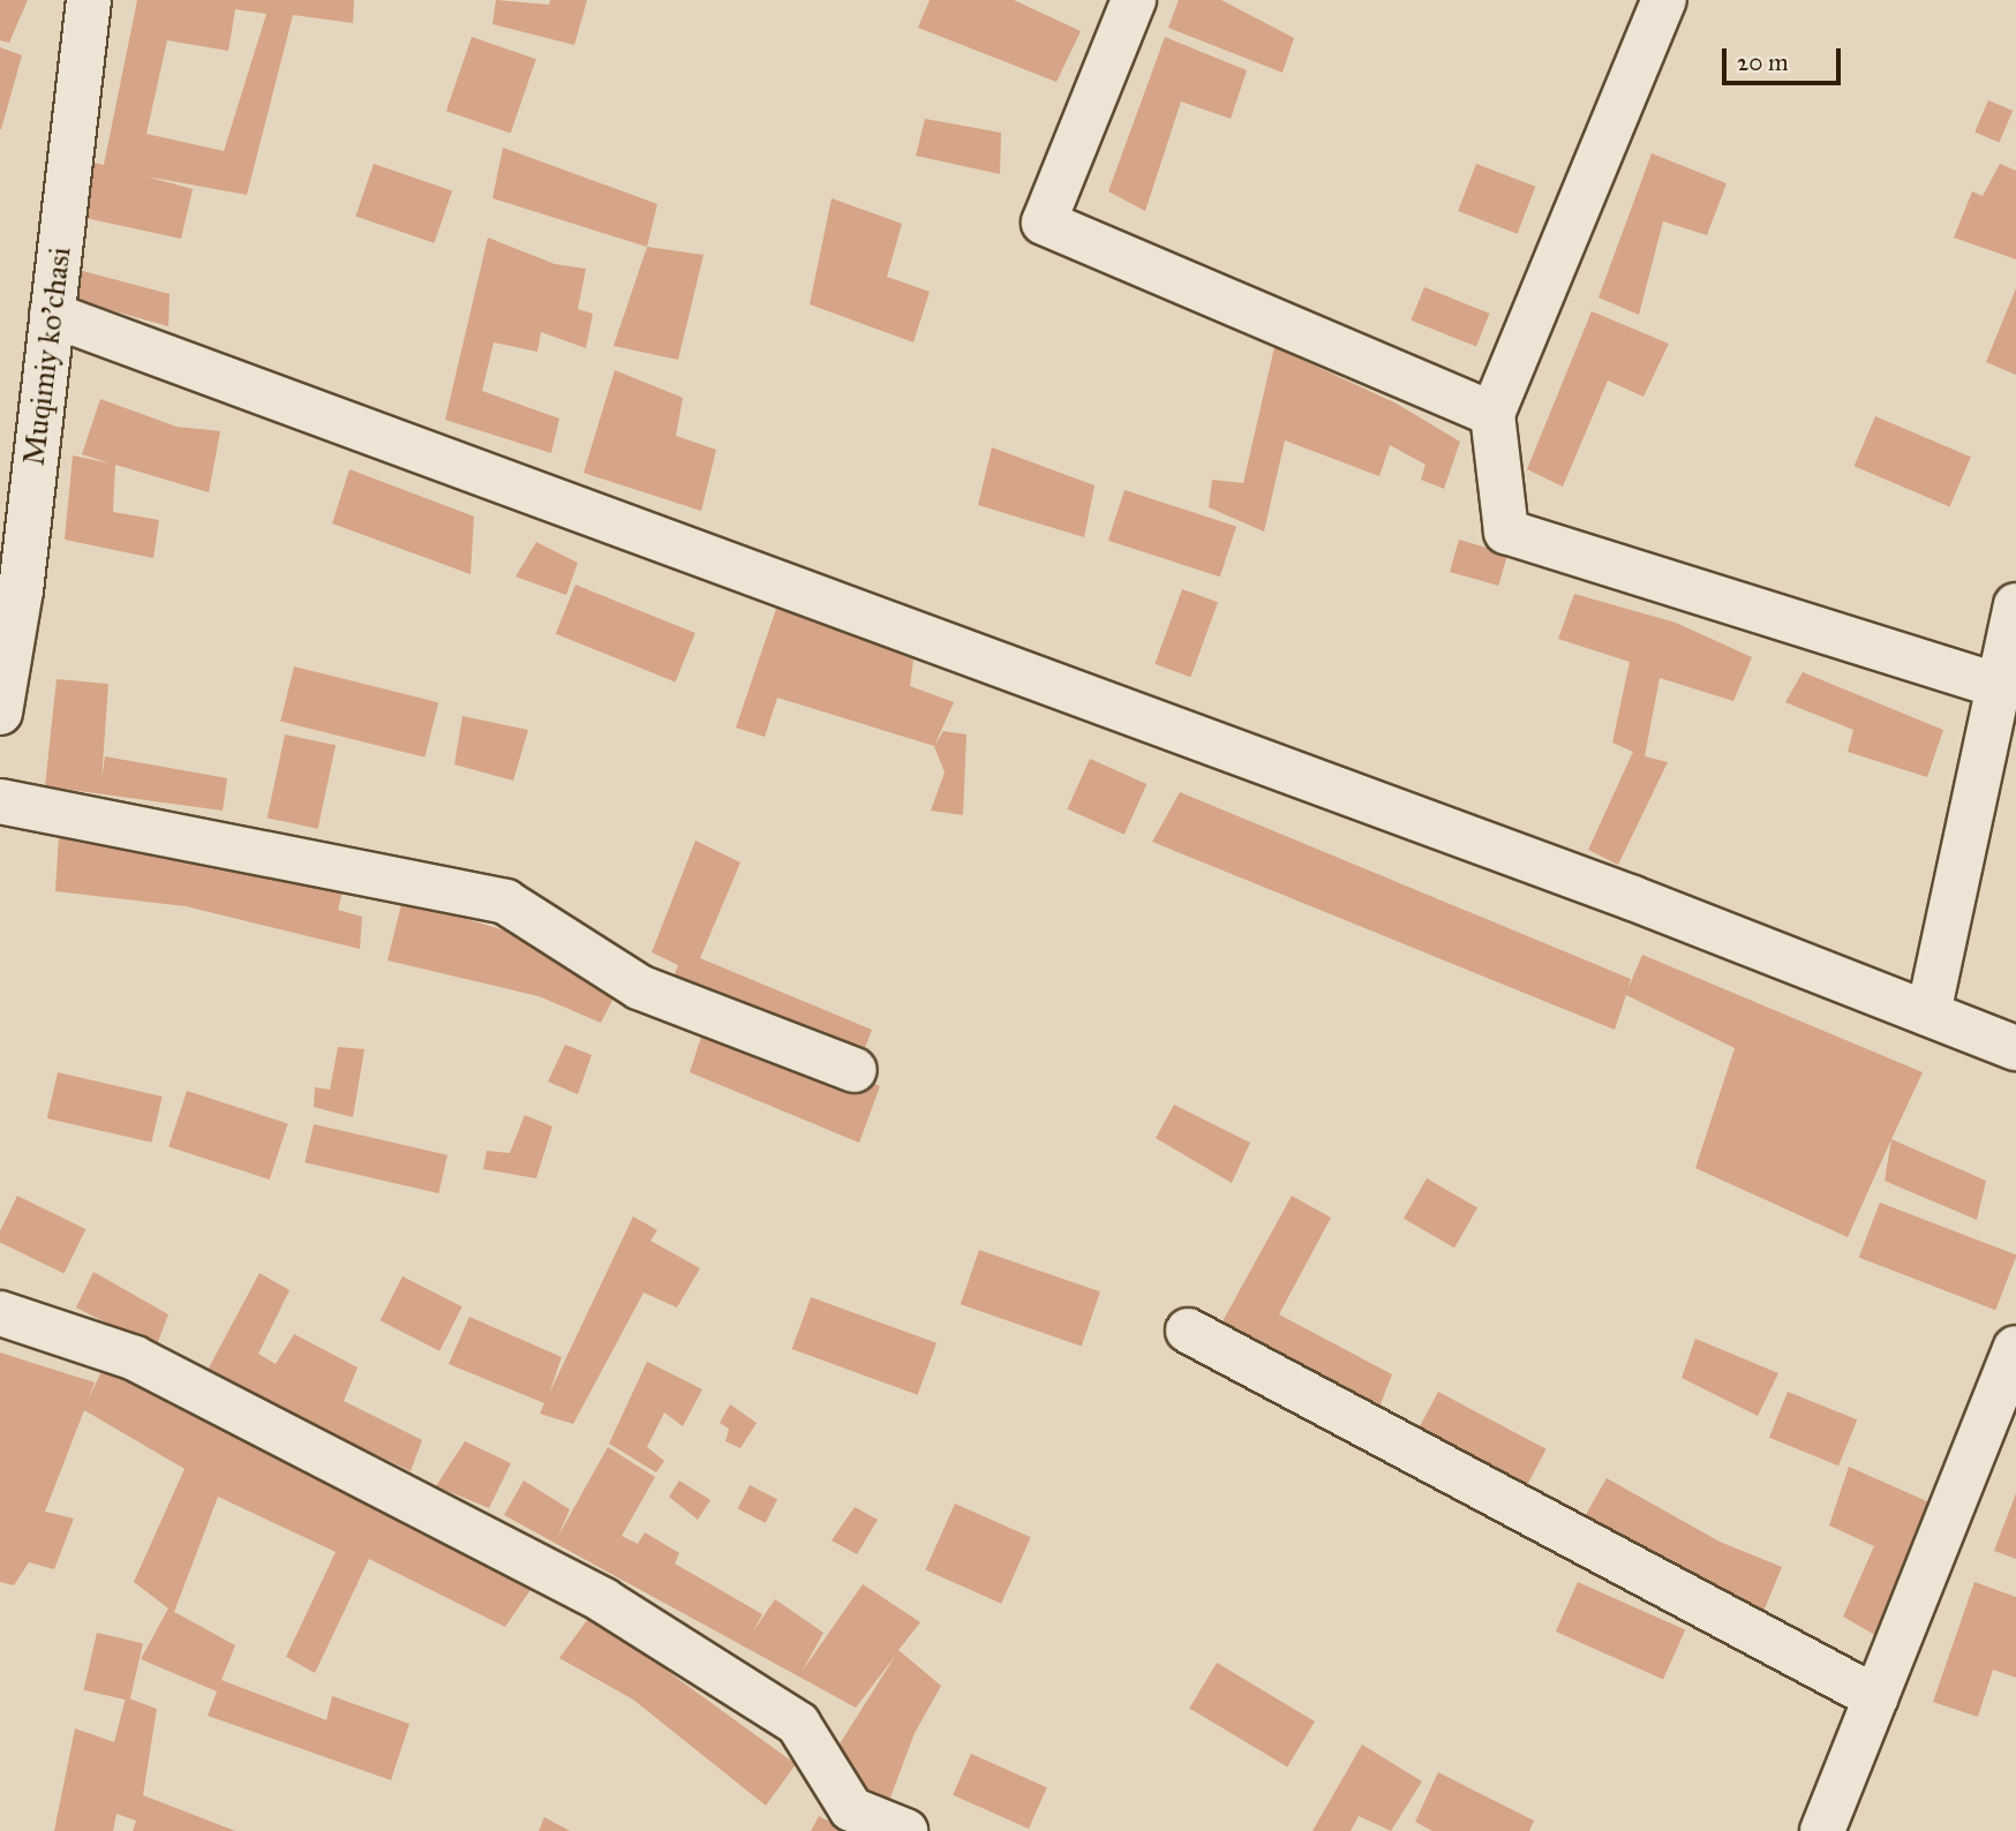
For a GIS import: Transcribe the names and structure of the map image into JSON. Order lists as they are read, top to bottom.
{
  "streets": {
    "street": ["Muqimiy ko'chasi"]
  },
  "scale_bar": "20 m"
}
